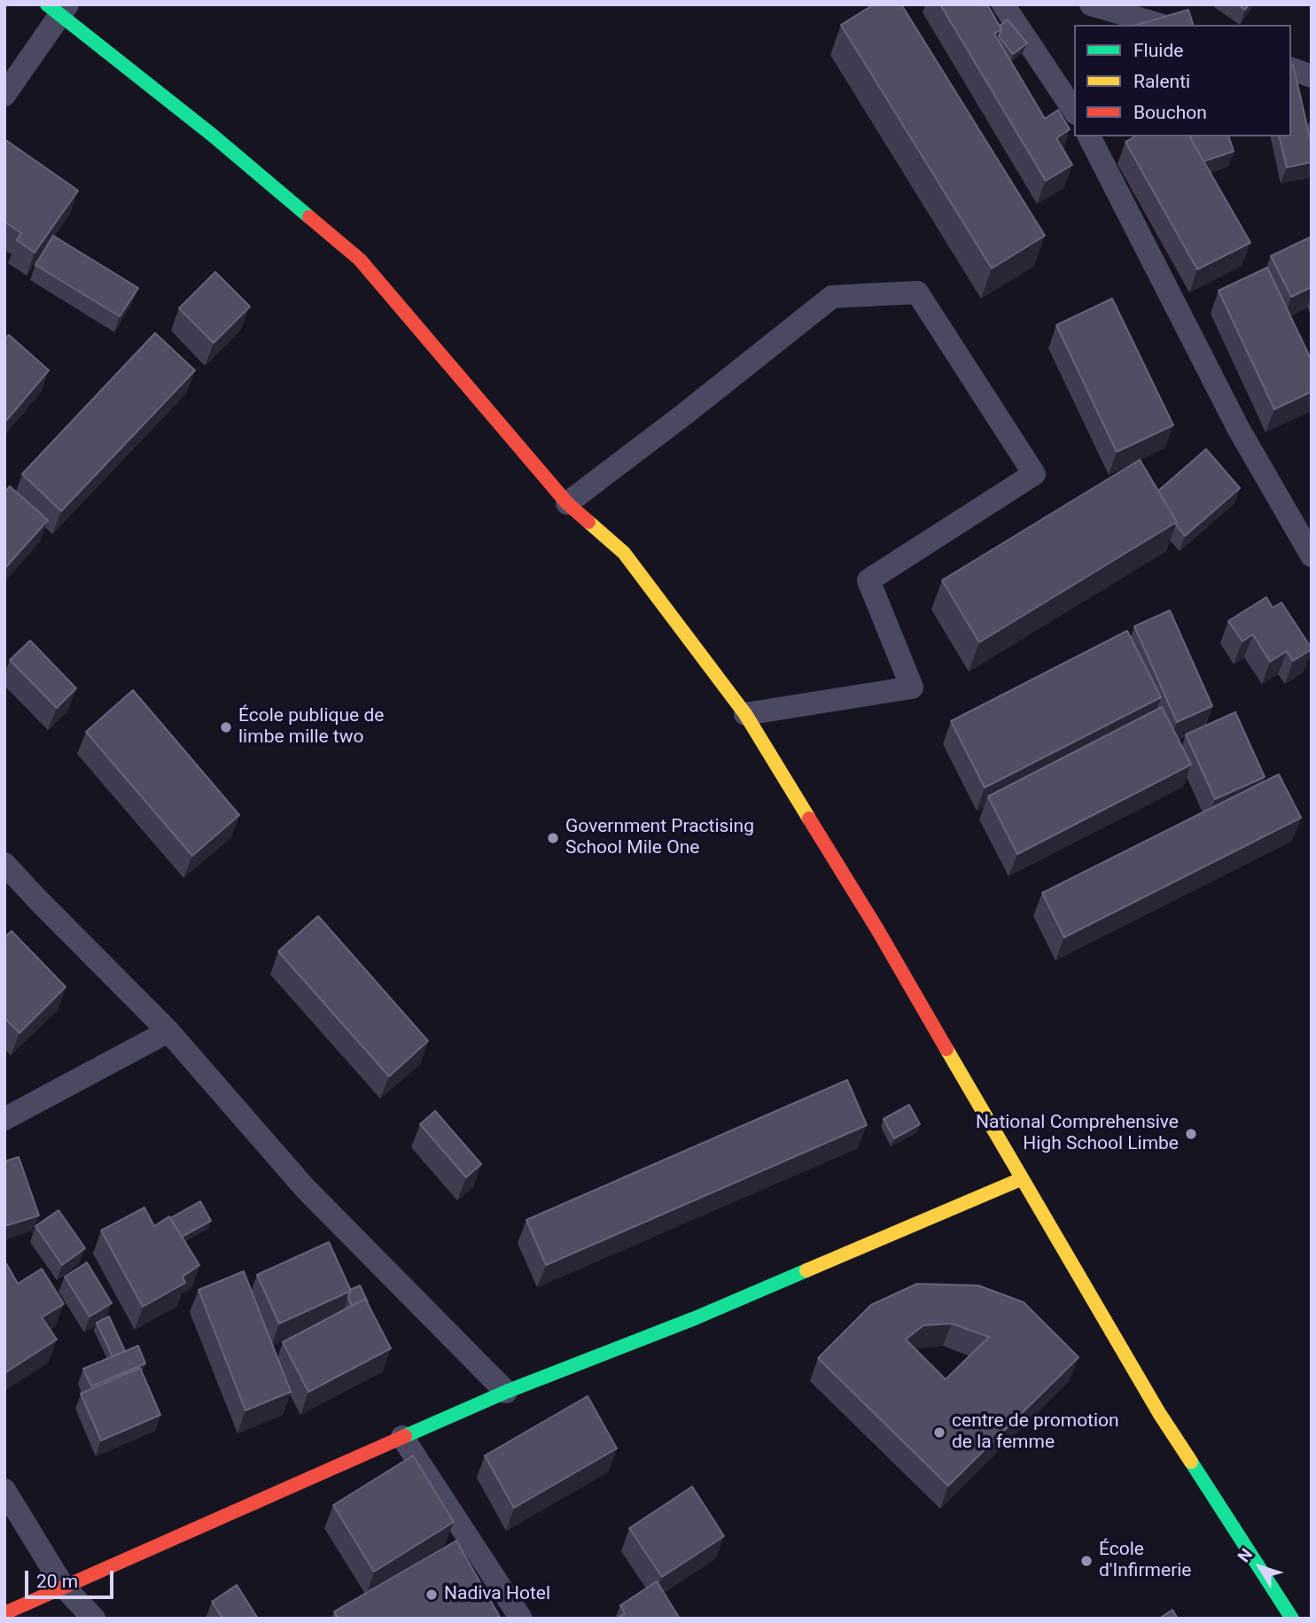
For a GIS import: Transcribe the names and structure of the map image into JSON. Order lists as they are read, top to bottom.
{
  "places": [
    "École publique de limbe mille two",
    "Government Practising School Mile One",
    "National Comprehensive High School Limbe",
    "centre de promotion de la femme",
    "École d'Infirmerie",
    "Nadiva Hotel"
  ],
  "legend": ["Fluide", "Ralenti", "Bouchon"],
  "scale_bar": "20 m",
  "north": "top left"
}
